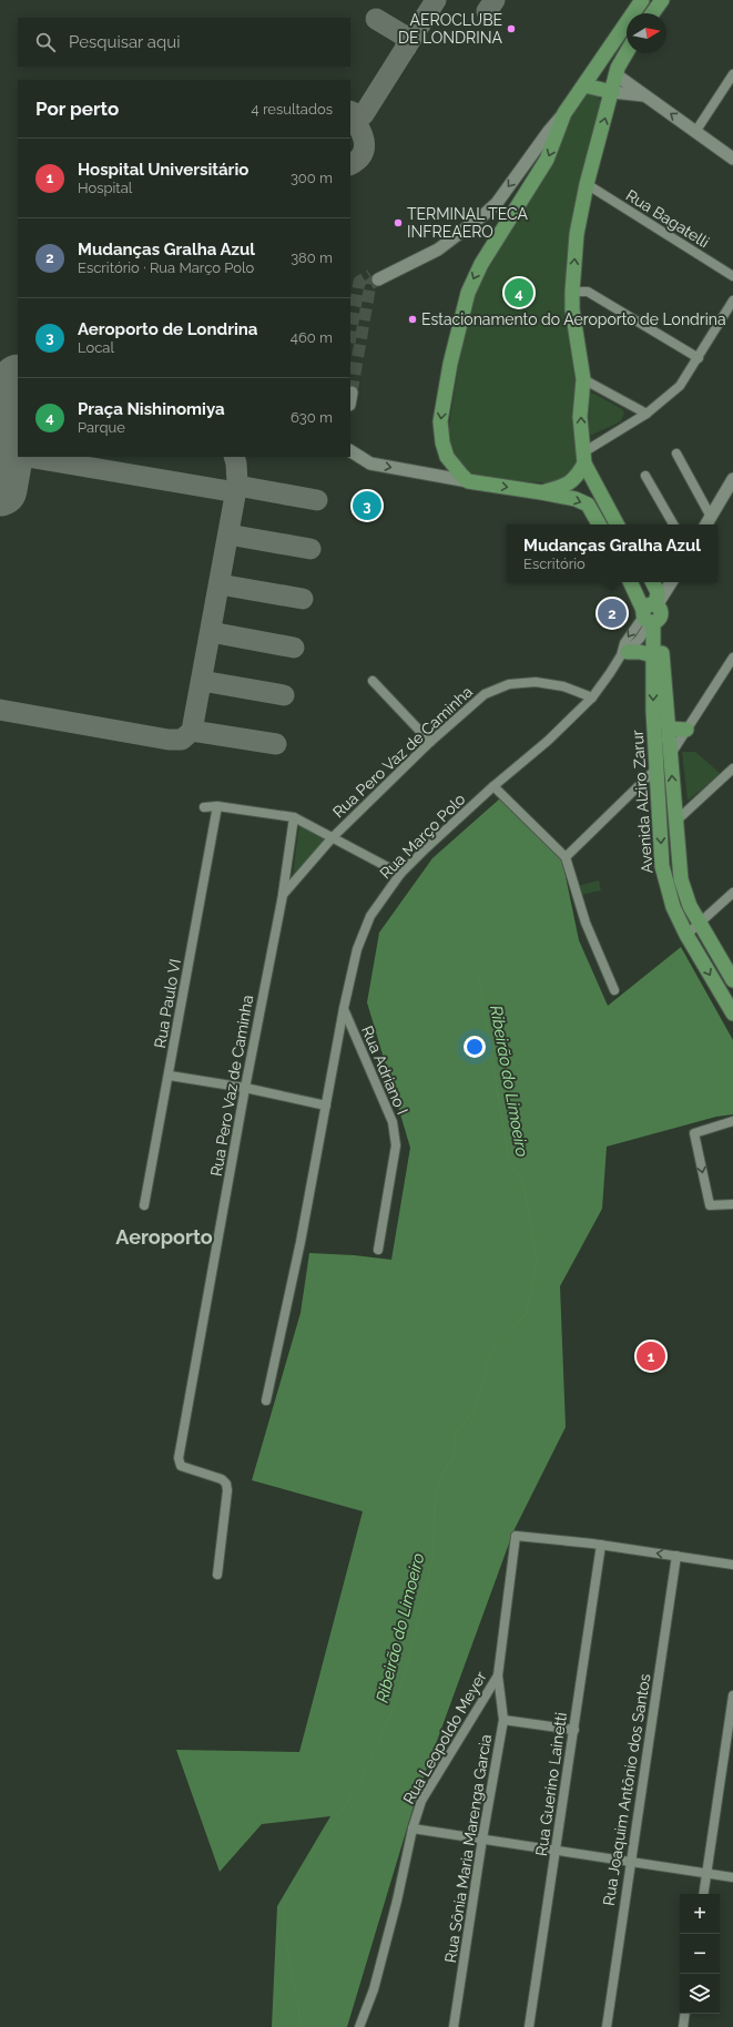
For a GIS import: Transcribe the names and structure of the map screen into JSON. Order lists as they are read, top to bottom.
{
  "streets": {
    "main road": ["Avenida Alziro Zarur"],
    "street": [
      "Rua Bagatelli",
      "Rua Pero Vaz de Caminha",
      "Rua Março Polo",
      "Rua Paulo VI",
      "Rua Adriano I",
      "Rua Leopoldo Meyer",
      "Rua Guerino Lainetti",
      "Rua Joaquim Antônio dos Santos",
      "Rua Sônia Maria Marenga Garcia"
    ]
  },
  "crossings": [
    ["Rua Pero Vaz de Caminha", "Rua Março Polo"],
    ["Avenida Alziro Zarur", "Rua Março Polo"],
    ["Rua Março Polo", "Rua Adriano I"],
    ["Rua Leopoldo Meyer", "Rua Guerino Lainetti"],
    ["Rua Leopoldo Meyer", "Rua Sônia Maria Marenga Garcia"]
  ],
  "districts": ["Aeroporto"],
  "water": ["Ribeirão do Limoeiro"],
  "places": ["AEROCLUBE DE LONDRINA", "TERMINAL TECA INFREAERO", "Estacionamento do Aeroporto de Londrina"],
  "north": "right",
  "page": {
    "search": "Pesquisar aqui",
    "heading": ["Por perto", "4 resultados"],
    "list": [
      {
        "mark": "1",
        "name": "Hospital Universitário",
        "note": "Hospital",
        "value": "300 m"
      },
      {
        "mark": "2",
        "name": "Mudanças Gralha Azul",
        "note": "Escritório · Rua Março Polo",
        "value": "380 m"
      },
      {
        "mark": "3",
        "name": "Aeroporto de Londrina",
        "note": "Local",
        "value": "460 m"
      },
      {
        "mark": "4",
        "name": "Praça Nishinomiya",
        "note": "Parque",
        "value": "630 m"
      }
    ],
    "pins": [
      "4",
      "3",
      "2",
      "1"
    ],
    "popup": ["Mudanças Gralha Azul", "Escritório"],
    "map_buttons": ["+", "−"]
  }
}
